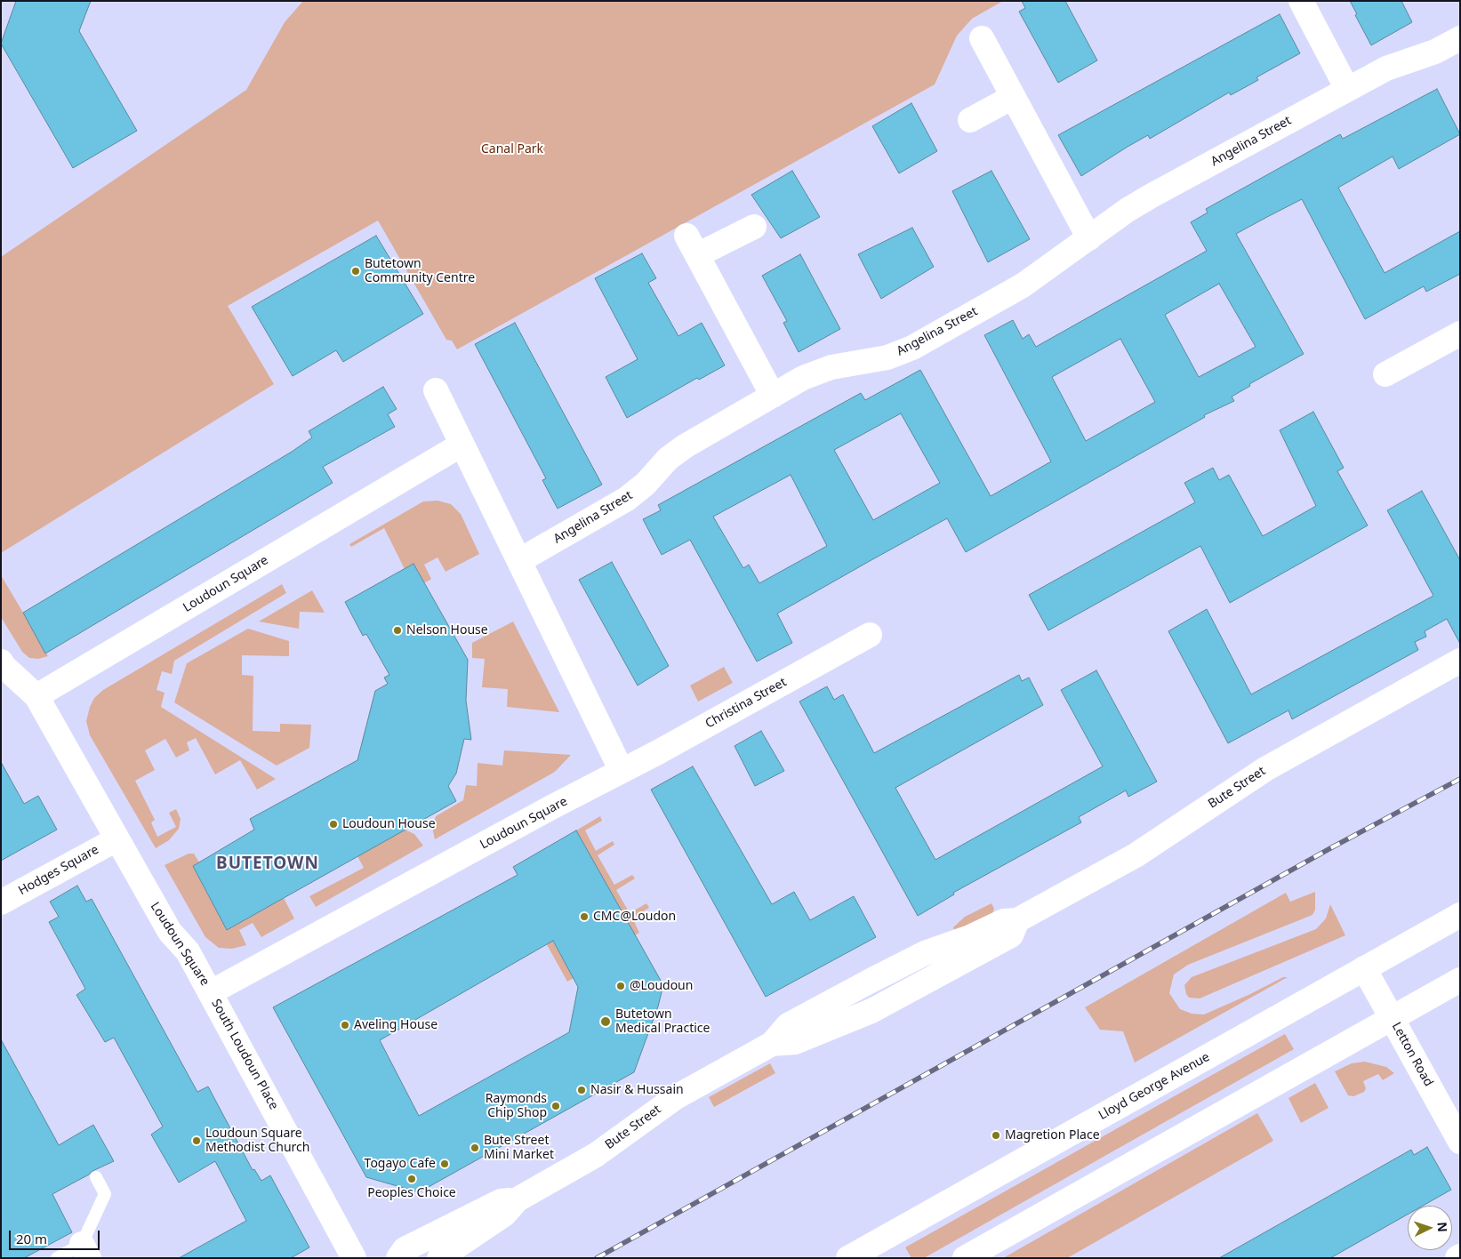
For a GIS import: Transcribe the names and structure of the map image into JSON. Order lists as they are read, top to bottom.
{
  "streets": {
    "street": [
      "Angelina Street",
      "Loudoun Square",
      "Christina Street",
      "Bute Street",
      "Hodges Square",
      "South Loudoun Place",
      "Letton Road",
      "Lloyd George Avenue"
    ]
  },
  "crossings": [
    ["Loudoun Square", "Christina Street"],
    ["Loudoun Square", "Hodges Square"],
    ["Loudoun Square", "South Loudoun Place"],
    ["Letton Road", "Lloyd George Avenue"]
  ],
  "districts": ["BUTETOWN"],
  "parks": ["Canal Park"],
  "places": [
    "Butetown Community Centre",
    "Nelson House",
    "Loudoun House",
    "CMC@Loudon",
    "@Loudoun",
    "Butetown Medical Practice",
    "Aveling House",
    "Nasir & Hussain",
    "Raymonds Chip Shop",
    "Magretion Place",
    "Loudoun Square Methodist Church",
    "Bute Street Mini Market",
    "Togayo Cafe",
    "Peoples Choice"
  ],
  "scale_bar": "20 m",
  "north": "right"
}
